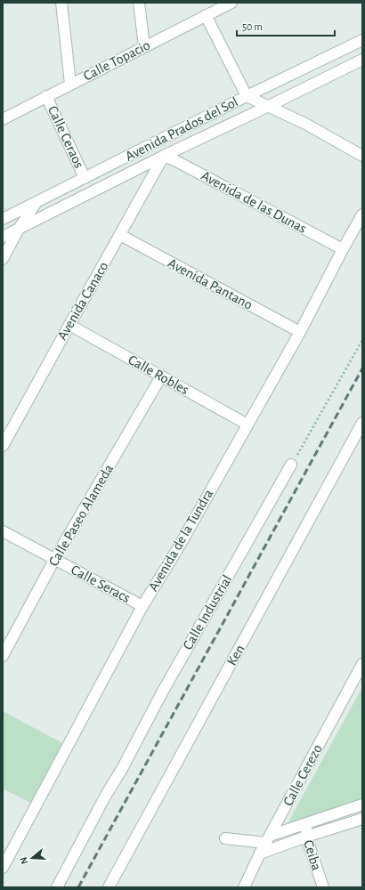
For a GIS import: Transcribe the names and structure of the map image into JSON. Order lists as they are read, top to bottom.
{
  "streets": {
    "street": [
      "Calle Topacio",
      "Avenida Prados del Sol",
      "Calle Ceraos",
      "Avenida de las Dunas",
      "Avenida Pantano",
      "Avenida Canaco",
      "Calle Robles",
      "Calle Paseo Alameda",
      "Avenida de la Tundra",
      "Calle Seracs",
      "Calle Industrial",
      "Ken",
      "Calle Cerezo",
      "Ceiba"
    ]
  },
  "crossings": [
    ["Calle Topacio", "Calle Ceraos"],
    ["Avenida Prados del Sol", "Calle Ceraos"],
    ["Avenida Prados del Sol", "Avenida de las Dunas"],
    ["Avenida Prados del Sol", "Avenida Canaco"],
    ["Avenida de las Dunas", "Avenida Canaco"],
    ["Avenida de las Dunas", "Avenida de la Tundra"],
    ["Avenida Pantano", "Avenida Canaco"],
    ["Avenida Pantano", "Avenida de la Tundra"],
    ["Avenida Canaco", "Calle Robles"],
    ["Calle Robles", "Calle Paseo Alameda"],
    ["Calle Robles", "Avenida de la Tundra"],
    ["Calle Paseo Alameda", "Calle Seracs"],
    ["Avenida de la Tundra", "Calle Seracs"]
  ],
  "scale_bar": "50 m",
  "north": "left"
}
